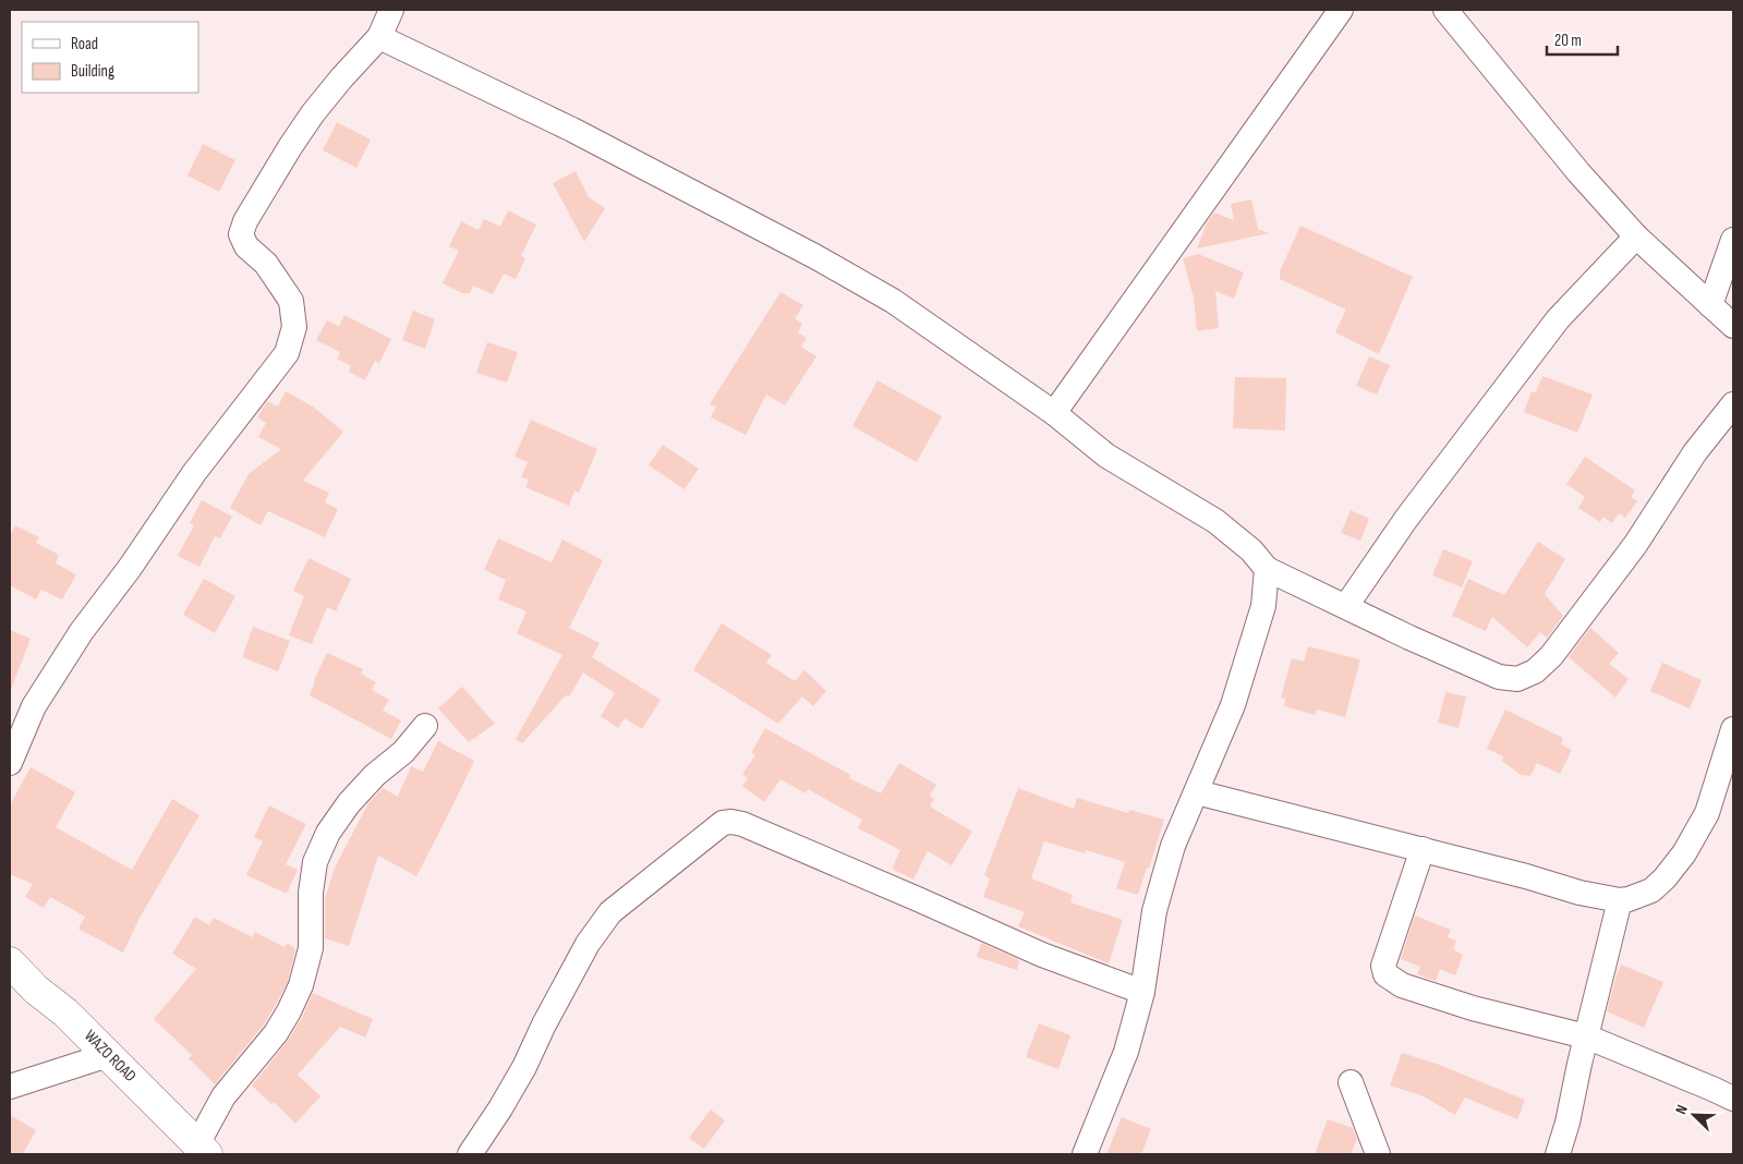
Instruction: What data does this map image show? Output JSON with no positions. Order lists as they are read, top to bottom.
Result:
{
  "streets": {
    "main road": ["WAZO ROAD"]
  },
  "legend": ["Road", "Building"],
  "scale_bar": "20 m",
  "north": "top left"
}
